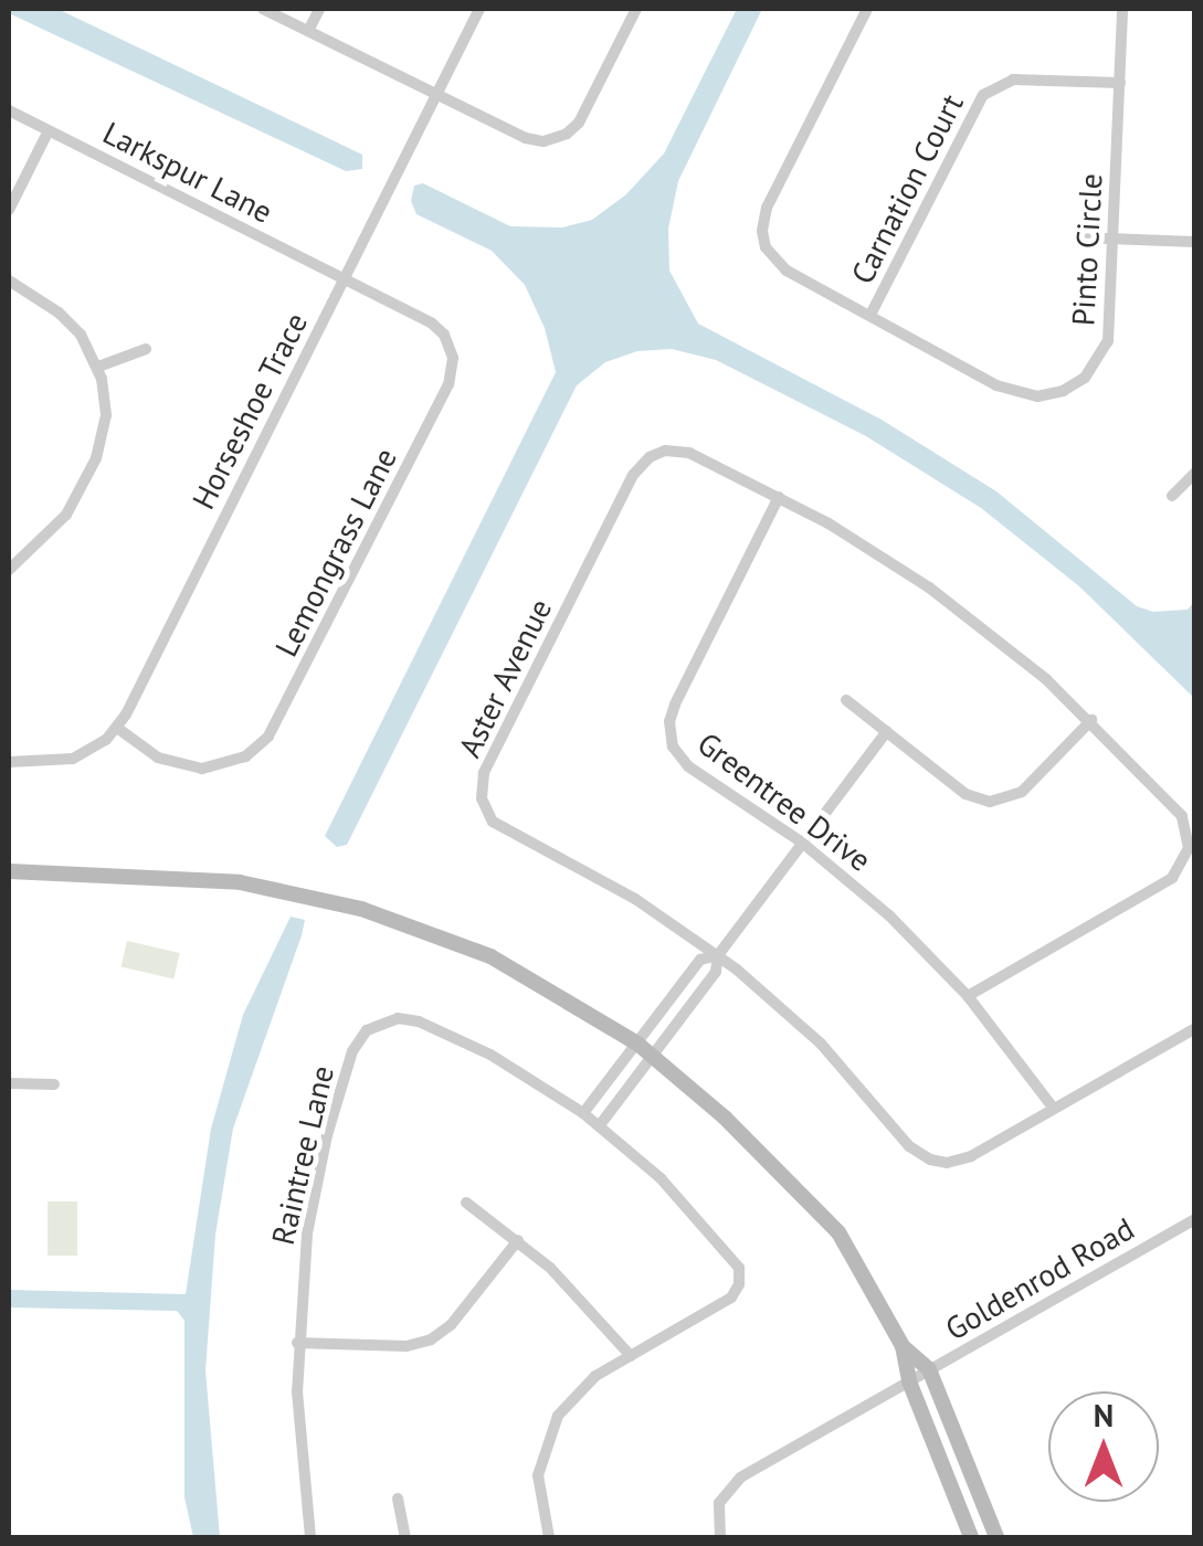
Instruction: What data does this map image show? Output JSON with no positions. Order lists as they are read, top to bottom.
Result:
{
  "streets": {
    "street": [
      "Larkspur Lane",
      "Carnation Court",
      "Pinto Circle",
      "Horseshoe Trace",
      "Lemongrass Lane",
      "Aster Avenue",
      "Greentree Drive",
      "Raintree Lane",
      "Goldenrod Road"
    ]
  },
  "crossings": [
    ["Larkspur Lane", "Horseshoe Trace"],
    ["Larkspur Lane", "Lemongrass Lane"],
    ["Carnation Court", "Pinto Circle"],
    ["Horseshoe Trace", "Lemongrass Lane"],
    ["Aster Avenue", "Greentree Drive"]
  ],
  "north": "top"
}
